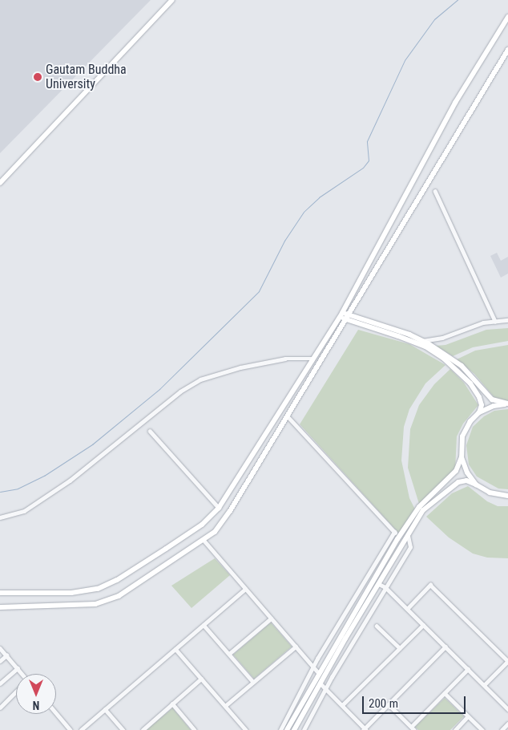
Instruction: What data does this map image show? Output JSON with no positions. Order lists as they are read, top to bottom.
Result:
{
  "places": ["Gautam Buddha University"],
  "scale_bar": "200 m",
  "north": "bottom"
}
